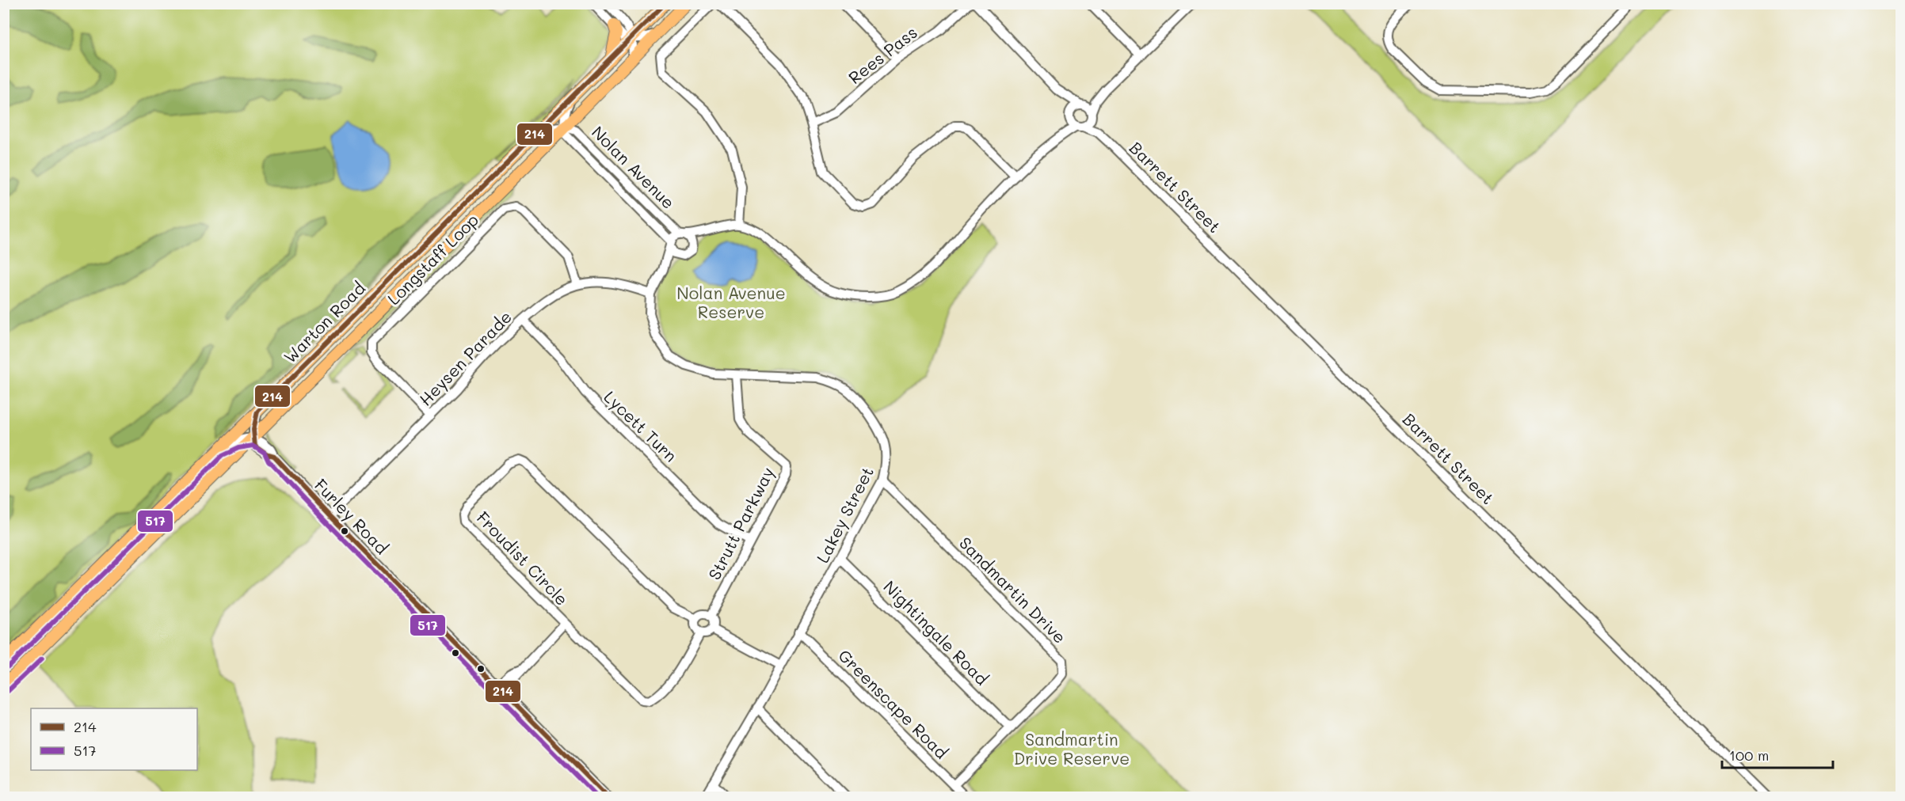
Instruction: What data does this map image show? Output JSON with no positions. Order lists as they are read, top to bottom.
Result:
{
  "streets": {
    "main road": ["Warton Road"],
    "street": [
      "Rees Pass",
      "Nolan Avenue",
      "Barrett Street",
      "Longstaff Loop",
      "Heysen Parade",
      "Lycett Turn",
      "Lakey Street",
      "Furley Road",
      "Strutt Parkway",
      "Froudist Circle",
      "Sandmartin Drive",
      "Nightingale Road",
      "Greenscape Road"
    ]
  },
  "crossings": [
    ["Nolan Avenue", "Warton Road"],
    ["Nolan Avenue", "Lakey Street"],
    ["Longstaff Loop", "Heysen Parade"],
    ["Warton Road", "Furley Road"],
    ["Heysen Parade", "Lycett Turn"],
    ["Heysen Parade", "Lakey Street"],
    ["Heysen Parade", "Furley Road"],
    ["Lycett Turn", "Strutt Parkway"],
    ["Lakey Street", "Strutt Parkway"],
    ["Lakey Street", "Sandmartin Drive"],
    ["Lakey Street", "Nightingale Road"],
    ["Lakey Street", "Greenscape Road"],
    ["Strutt Parkway", "Froudist Circle"],
    ["Sandmartin Drive", "Nightingale Road"],
    ["Sandmartin Drive", "Greenscape Road"]
  ],
  "parks": ["Nolan Avenue Reserve", "Sandmartin Drive Reserve"],
  "lines": ["transit line 214", "transit line 517"],
  "legend": ["214", "517"],
  "scale_bar": "100 m"
}
